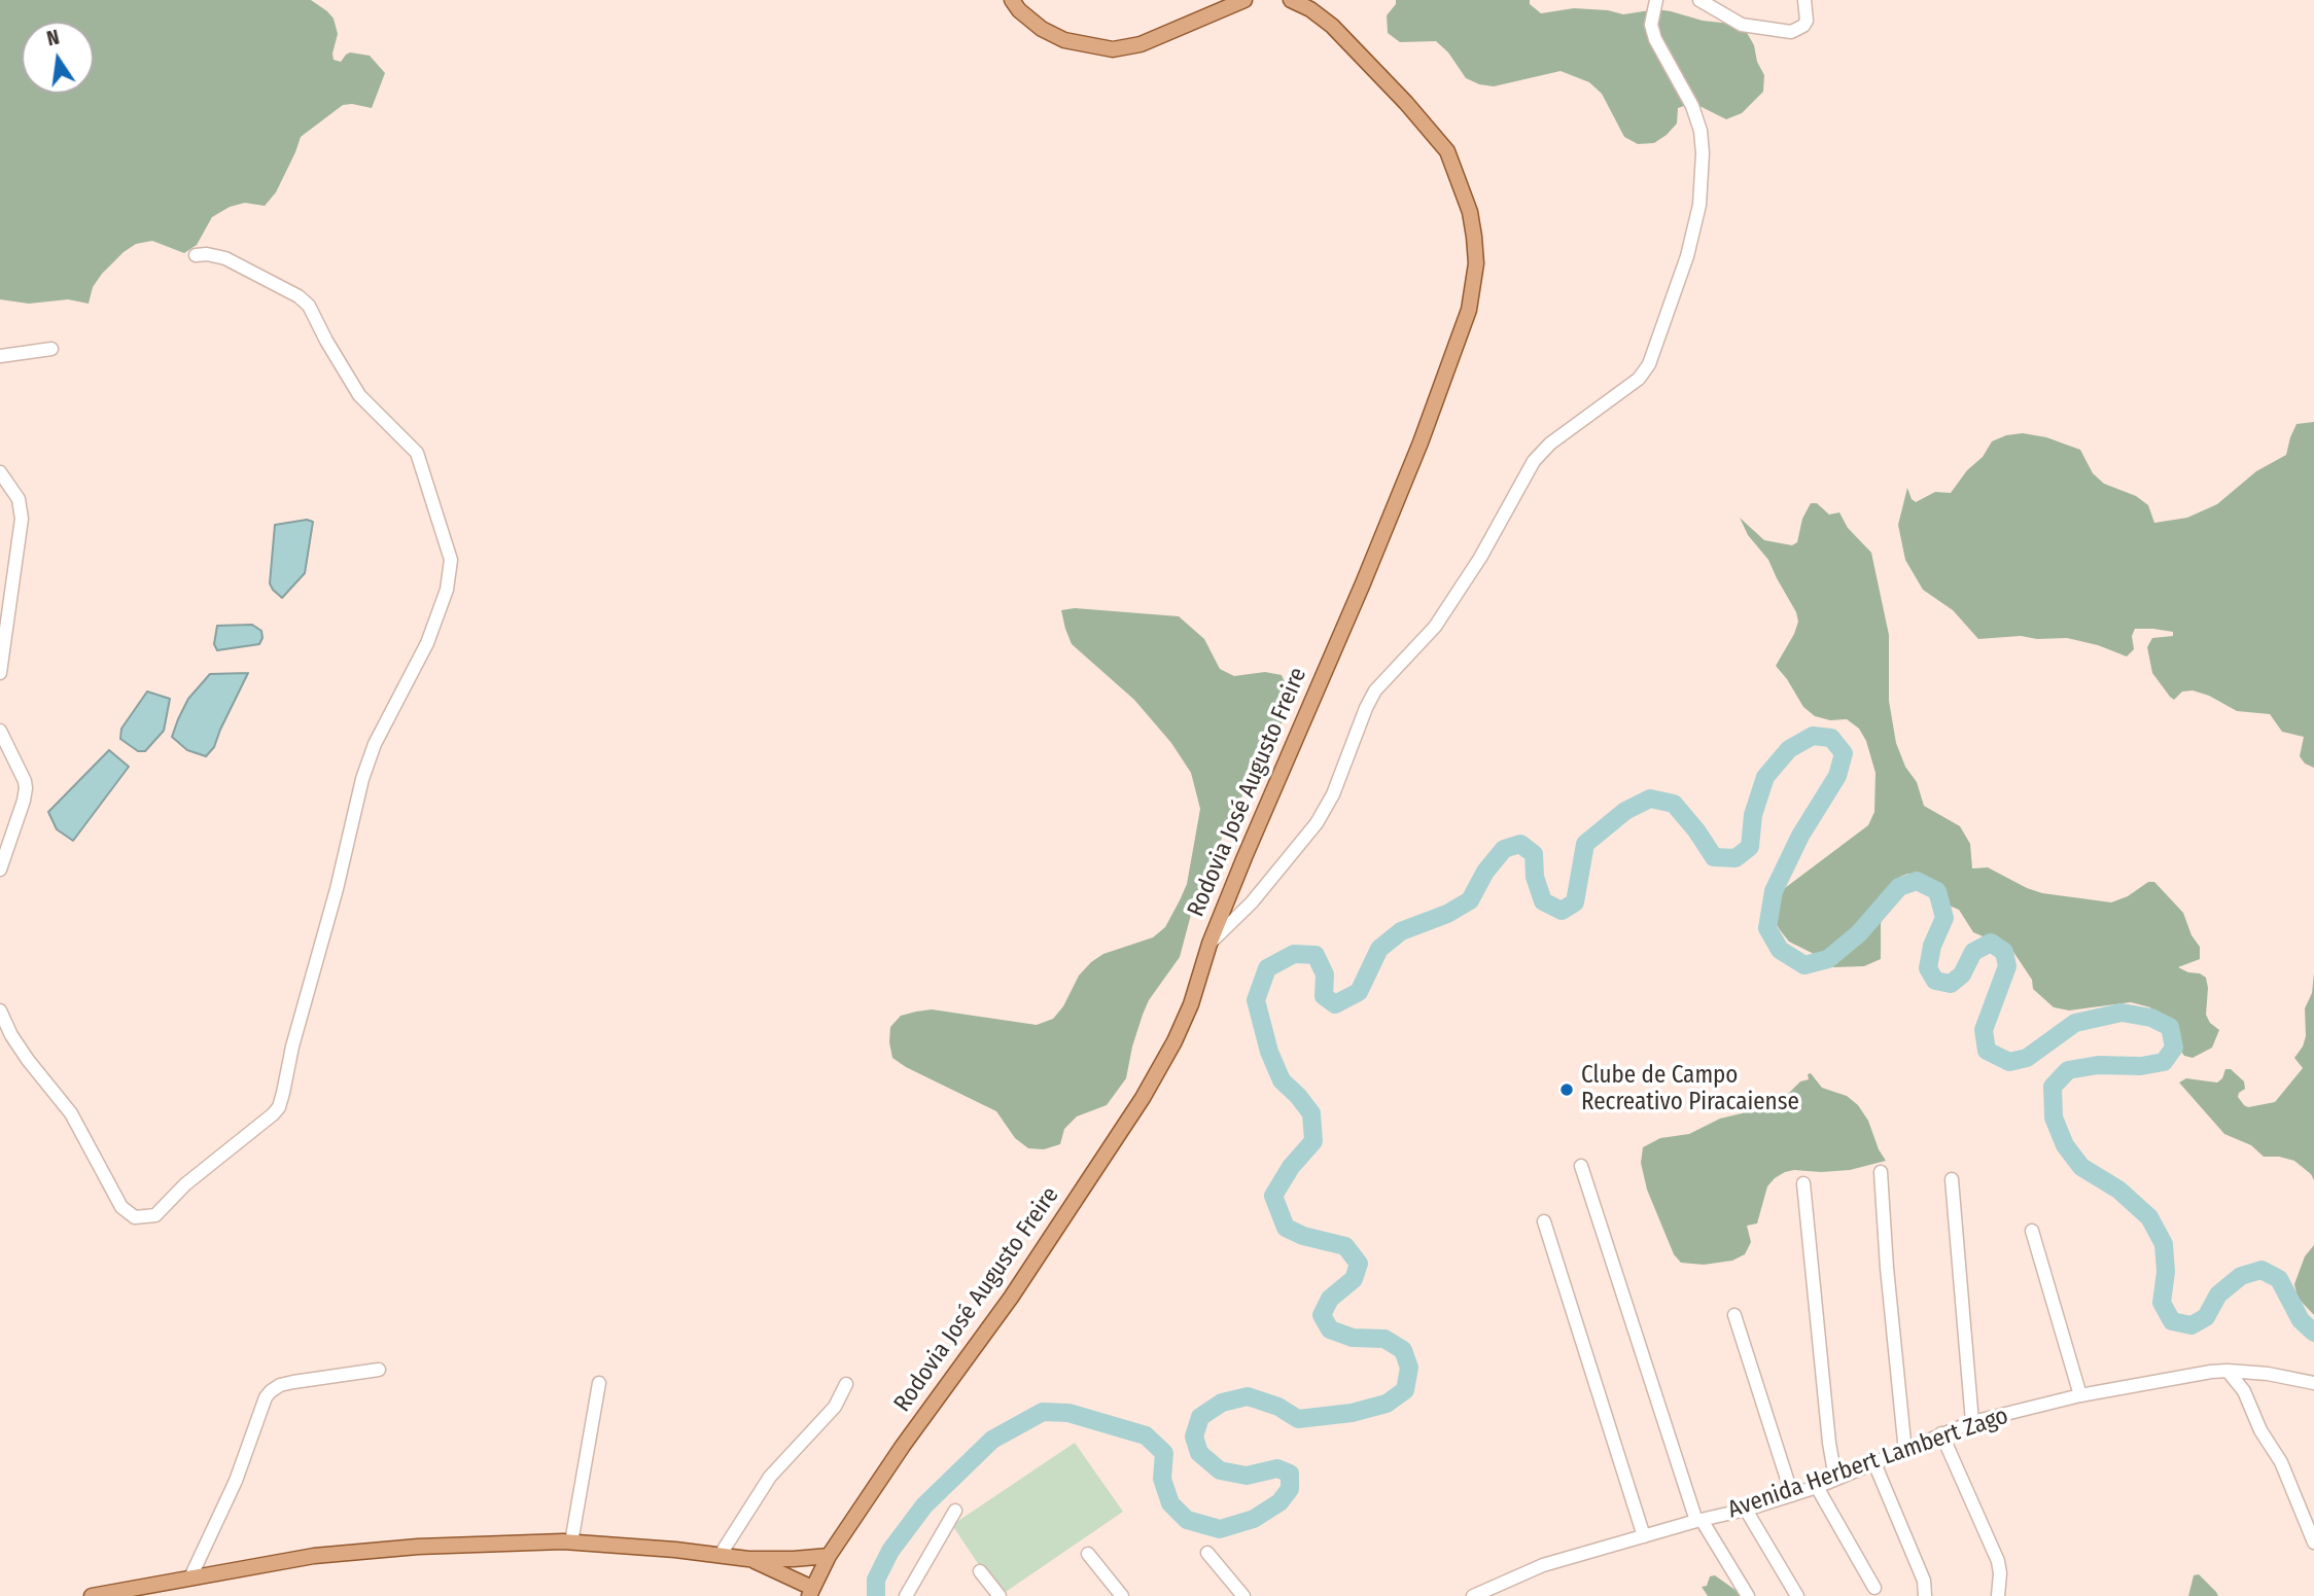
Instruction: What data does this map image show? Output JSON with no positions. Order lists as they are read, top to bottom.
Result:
{
  "streets": {
    "main road": ["Rodovia José Augusto Freire"],
    "street": ["Avenida Herbert Lambert Zago"]
  },
  "places": ["Clube de Campo Recreativo Piracaiense"],
  "north": "top"
}
